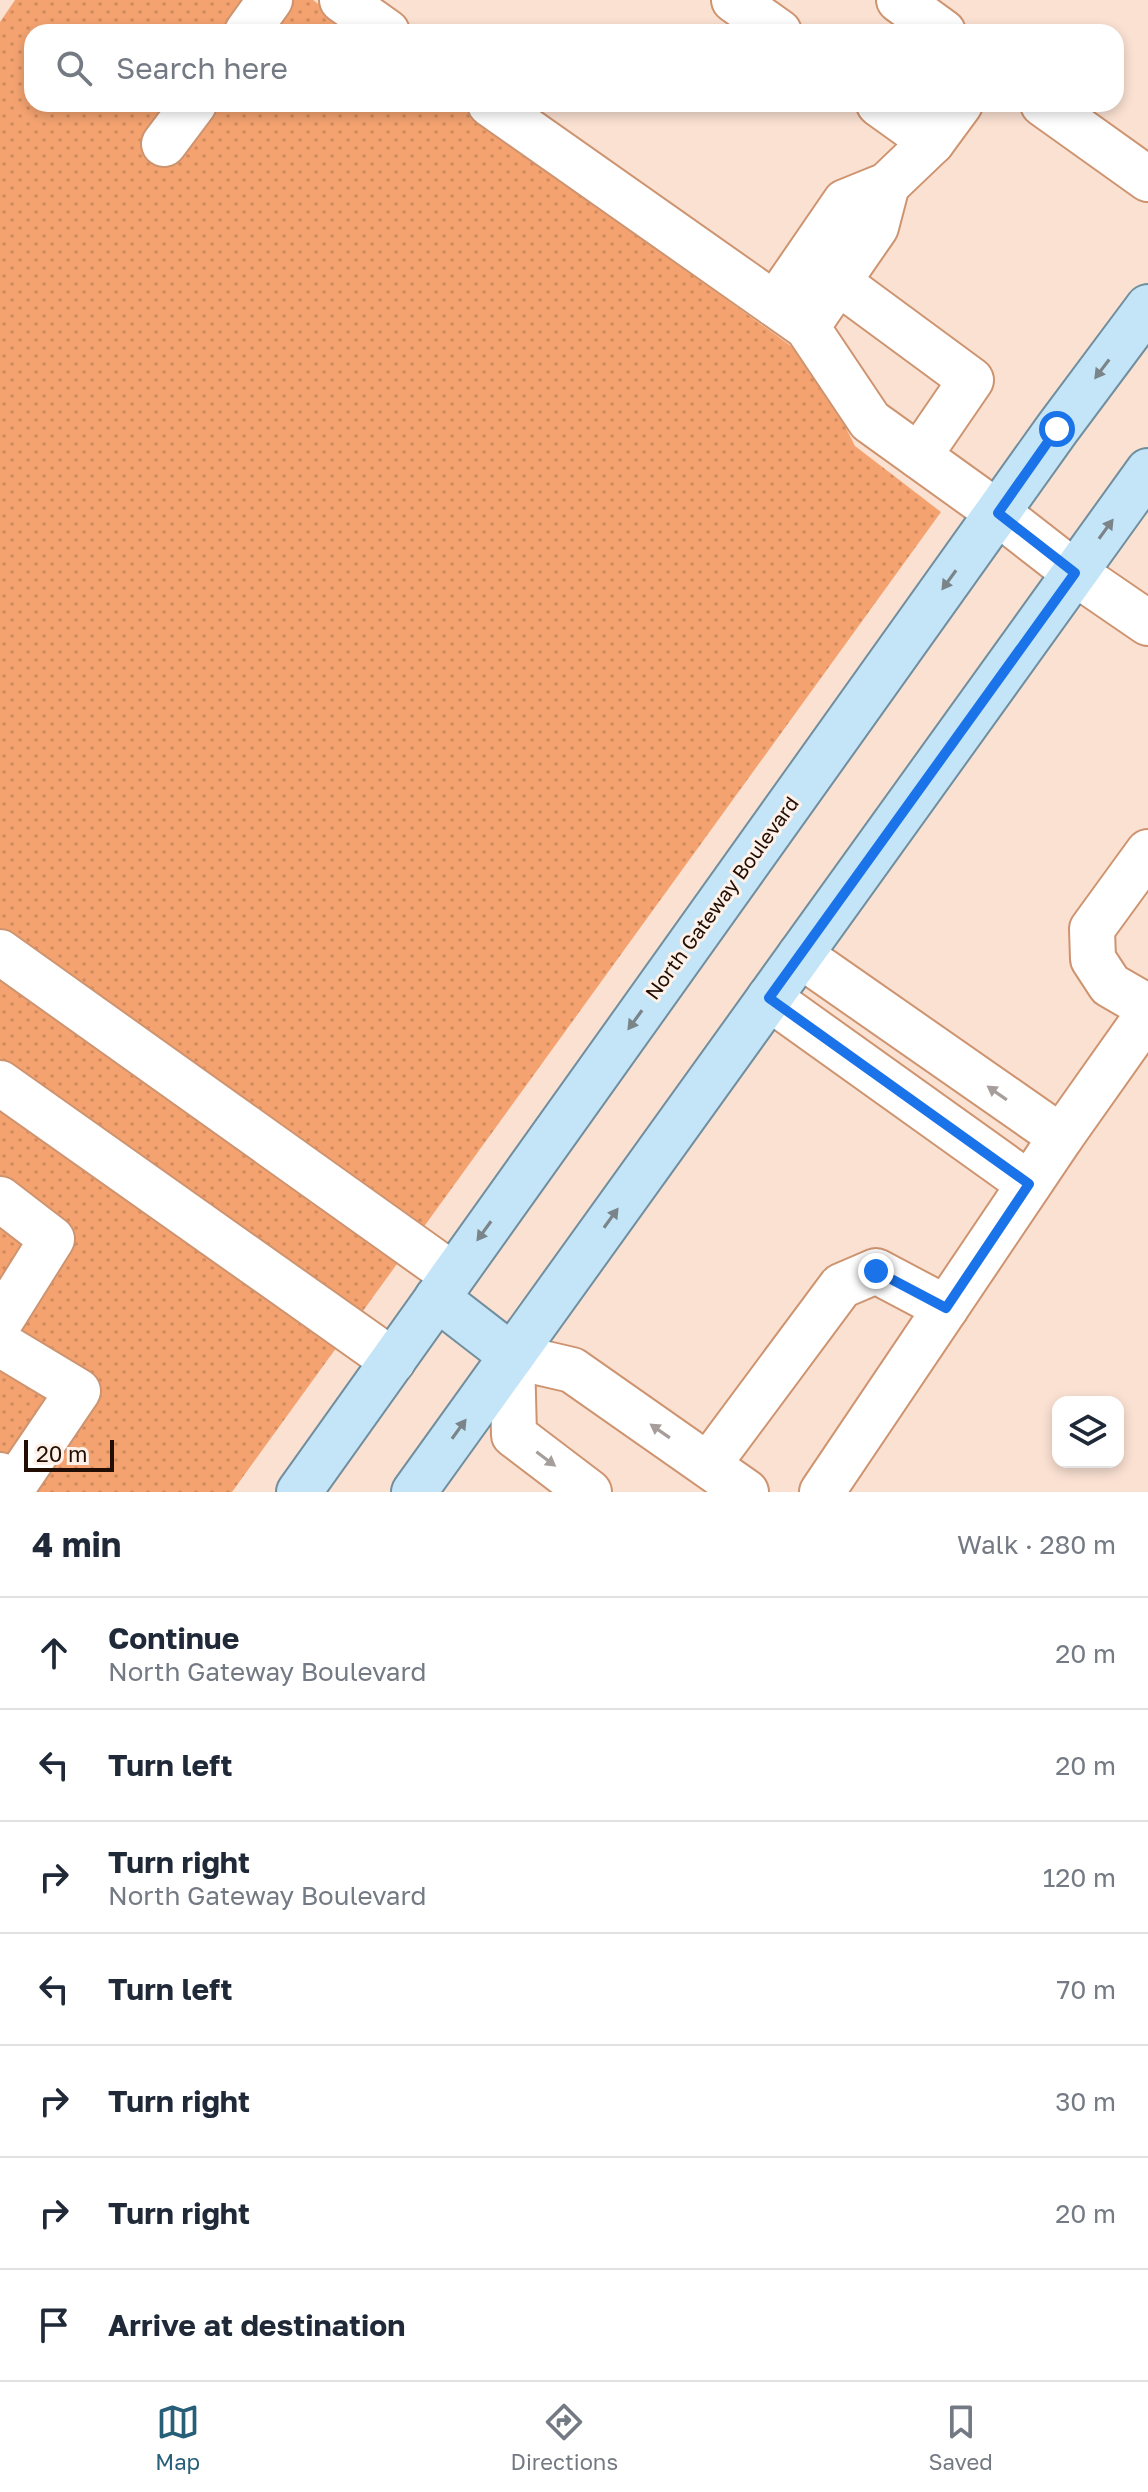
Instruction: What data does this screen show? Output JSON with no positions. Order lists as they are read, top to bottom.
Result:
{
  "streets": {
    "main road": ["North Gateway Boulevard"]
  },
  "scale_bar": "20 m",
  "page": {
    "search": "Search here",
    "scale": "20 m",
    "heading": ["4 min", "Walk · 280 m"],
    "list": [
      ["Continue", "North Gateway Boulevard", "20 m"],
      ["Turn left", "20 m"],
      ["Turn right", "North Gateway Boulevard", "120 m"],
      ["Turn left", "70 m"],
      ["Turn right", "30 m"],
      ["Turn right", "20 m"],
      "Arrive at destination"
    ],
    "nav": ["Map", "Directions", "Saved"]
  }
}
